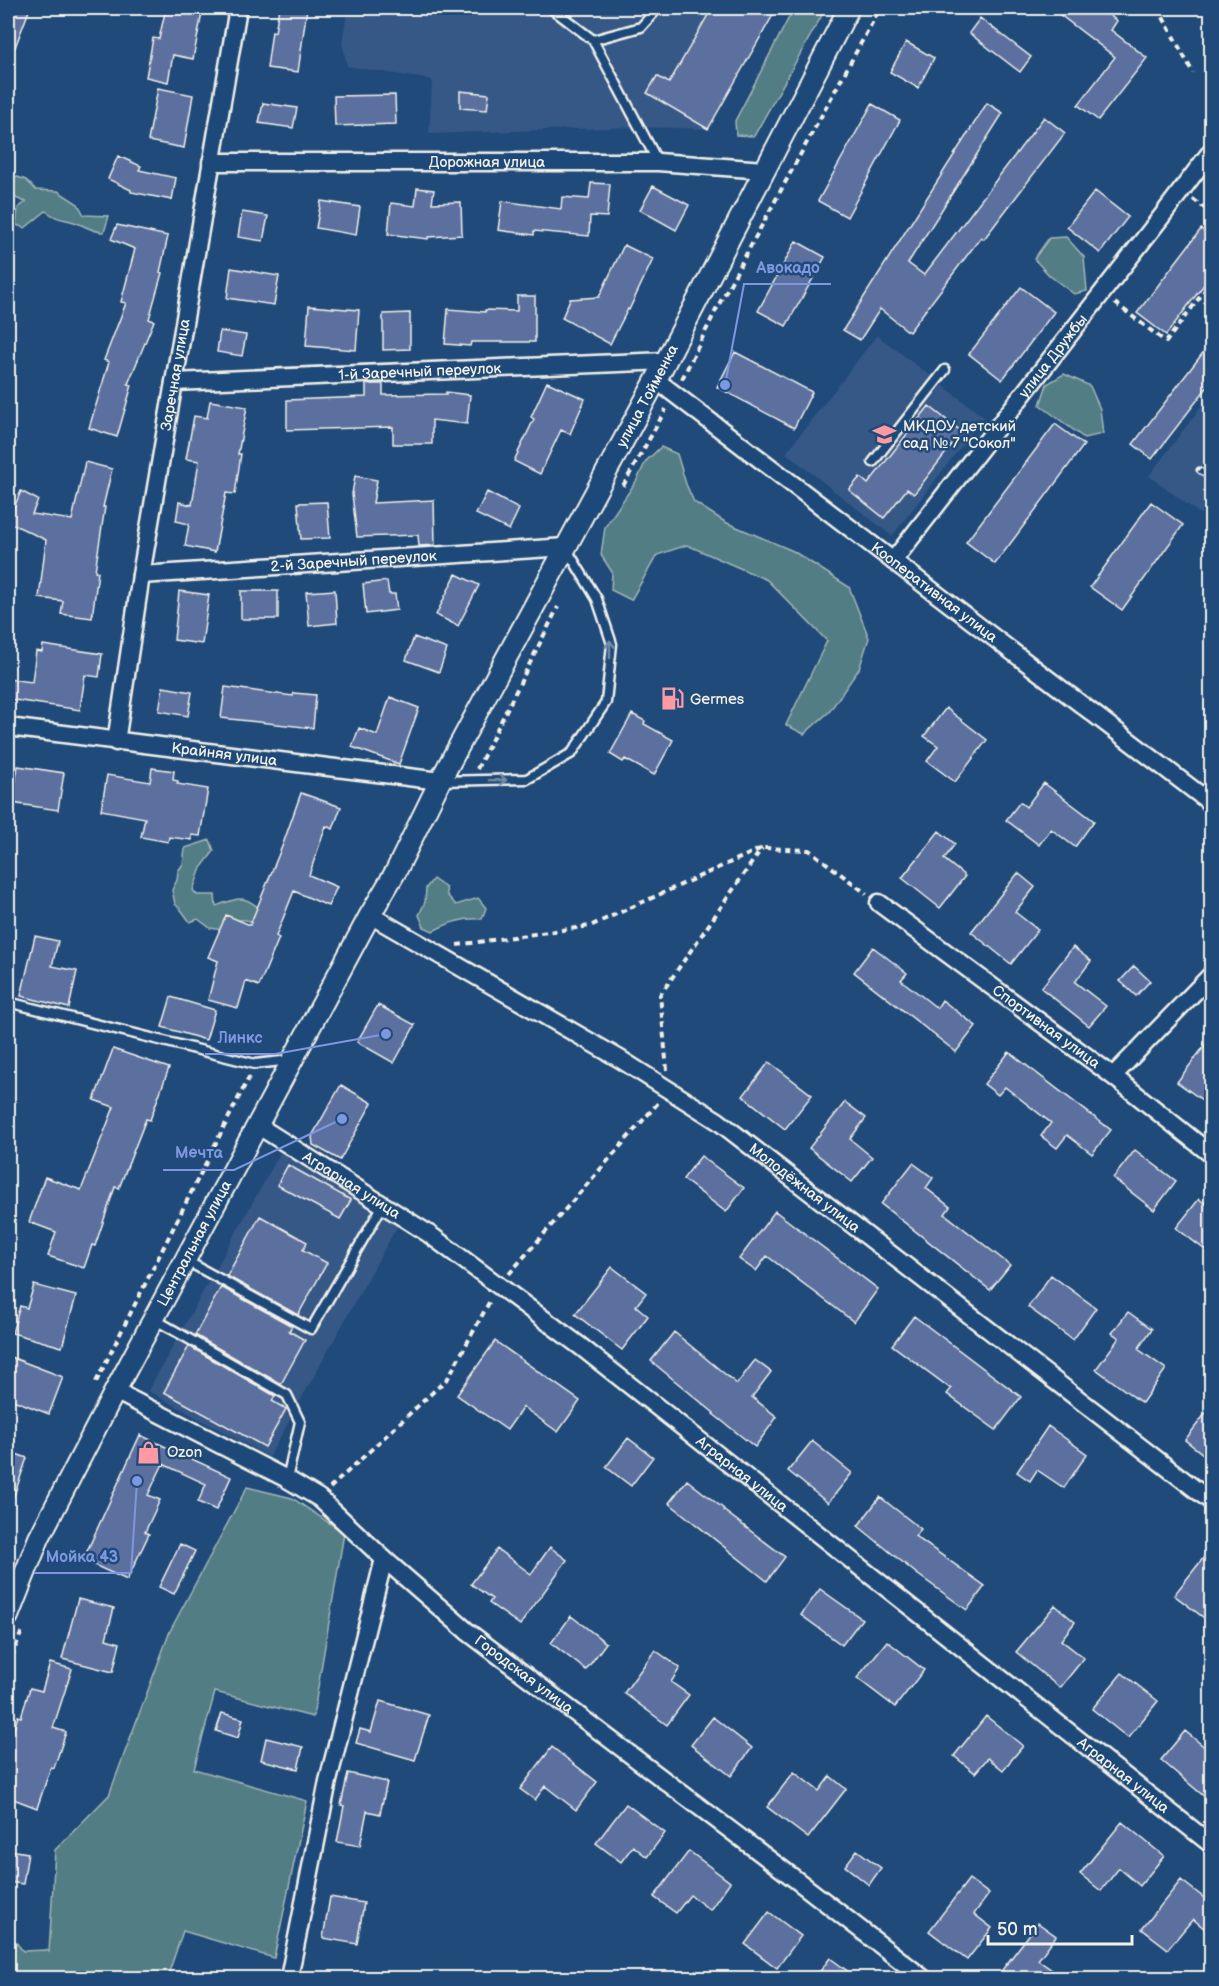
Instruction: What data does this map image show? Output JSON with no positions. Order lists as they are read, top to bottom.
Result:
{
  "streets": {
    "street": [
      "Дорожная улица",
      "улица Дружбы",
      "1-й Заречный переулок",
      "Заречная улица",
      "улица Тойменка",
      "2-й Заречный переулок",
      "Кооперативная улица",
      "Крайняя улица",
      "Спортивная улица",
      "Аграрная улица",
      "Молодёжная улица",
      "Центральная улица",
      "Городская улица"
    ]
  },
  "crossings": [
    ["Дорожная улица", "Заречная улица"],
    ["Дорожная улица", "улица Тойменка"],
    ["улица Дружбы", "Кооперативная улица"],
    ["1-й Заречный переулок", "Заречная улица"],
    ["1-й Заречный переулок", "улица Тойменка"],
    ["Заречная улица", "2-й Заречный переулок"],
    ["Заречная улица", "Крайняя улица"],
    ["улица Тойменка", "2-й Заречный переулок"],
    ["улица Тойменка", "Кооперативная улица"],
    ["улица Тойменка", "Крайняя улица"],
    ["улица Тойменка", "Центральная улица"],
    ["Крайняя улица", "Центральная улица"],
    ["Аграрная улица", "Центральная улица"],
    ["Молодёжная улица", "Центральная улица"],
    ["Центральная улица", "Городская улица"]
  ],
  "places": {
    "other": [
      "Авокадо",
      "Линкс",
      "Мечта",
      "Мойка 43"
    ],
    "school or university": ["МКДОУ детский сад № 7 \"Сокол\""],
    "fuel station": ["Germes"],
    "shop": ["Ozon"]
  },
  "scale_bar": "50 m"
}
